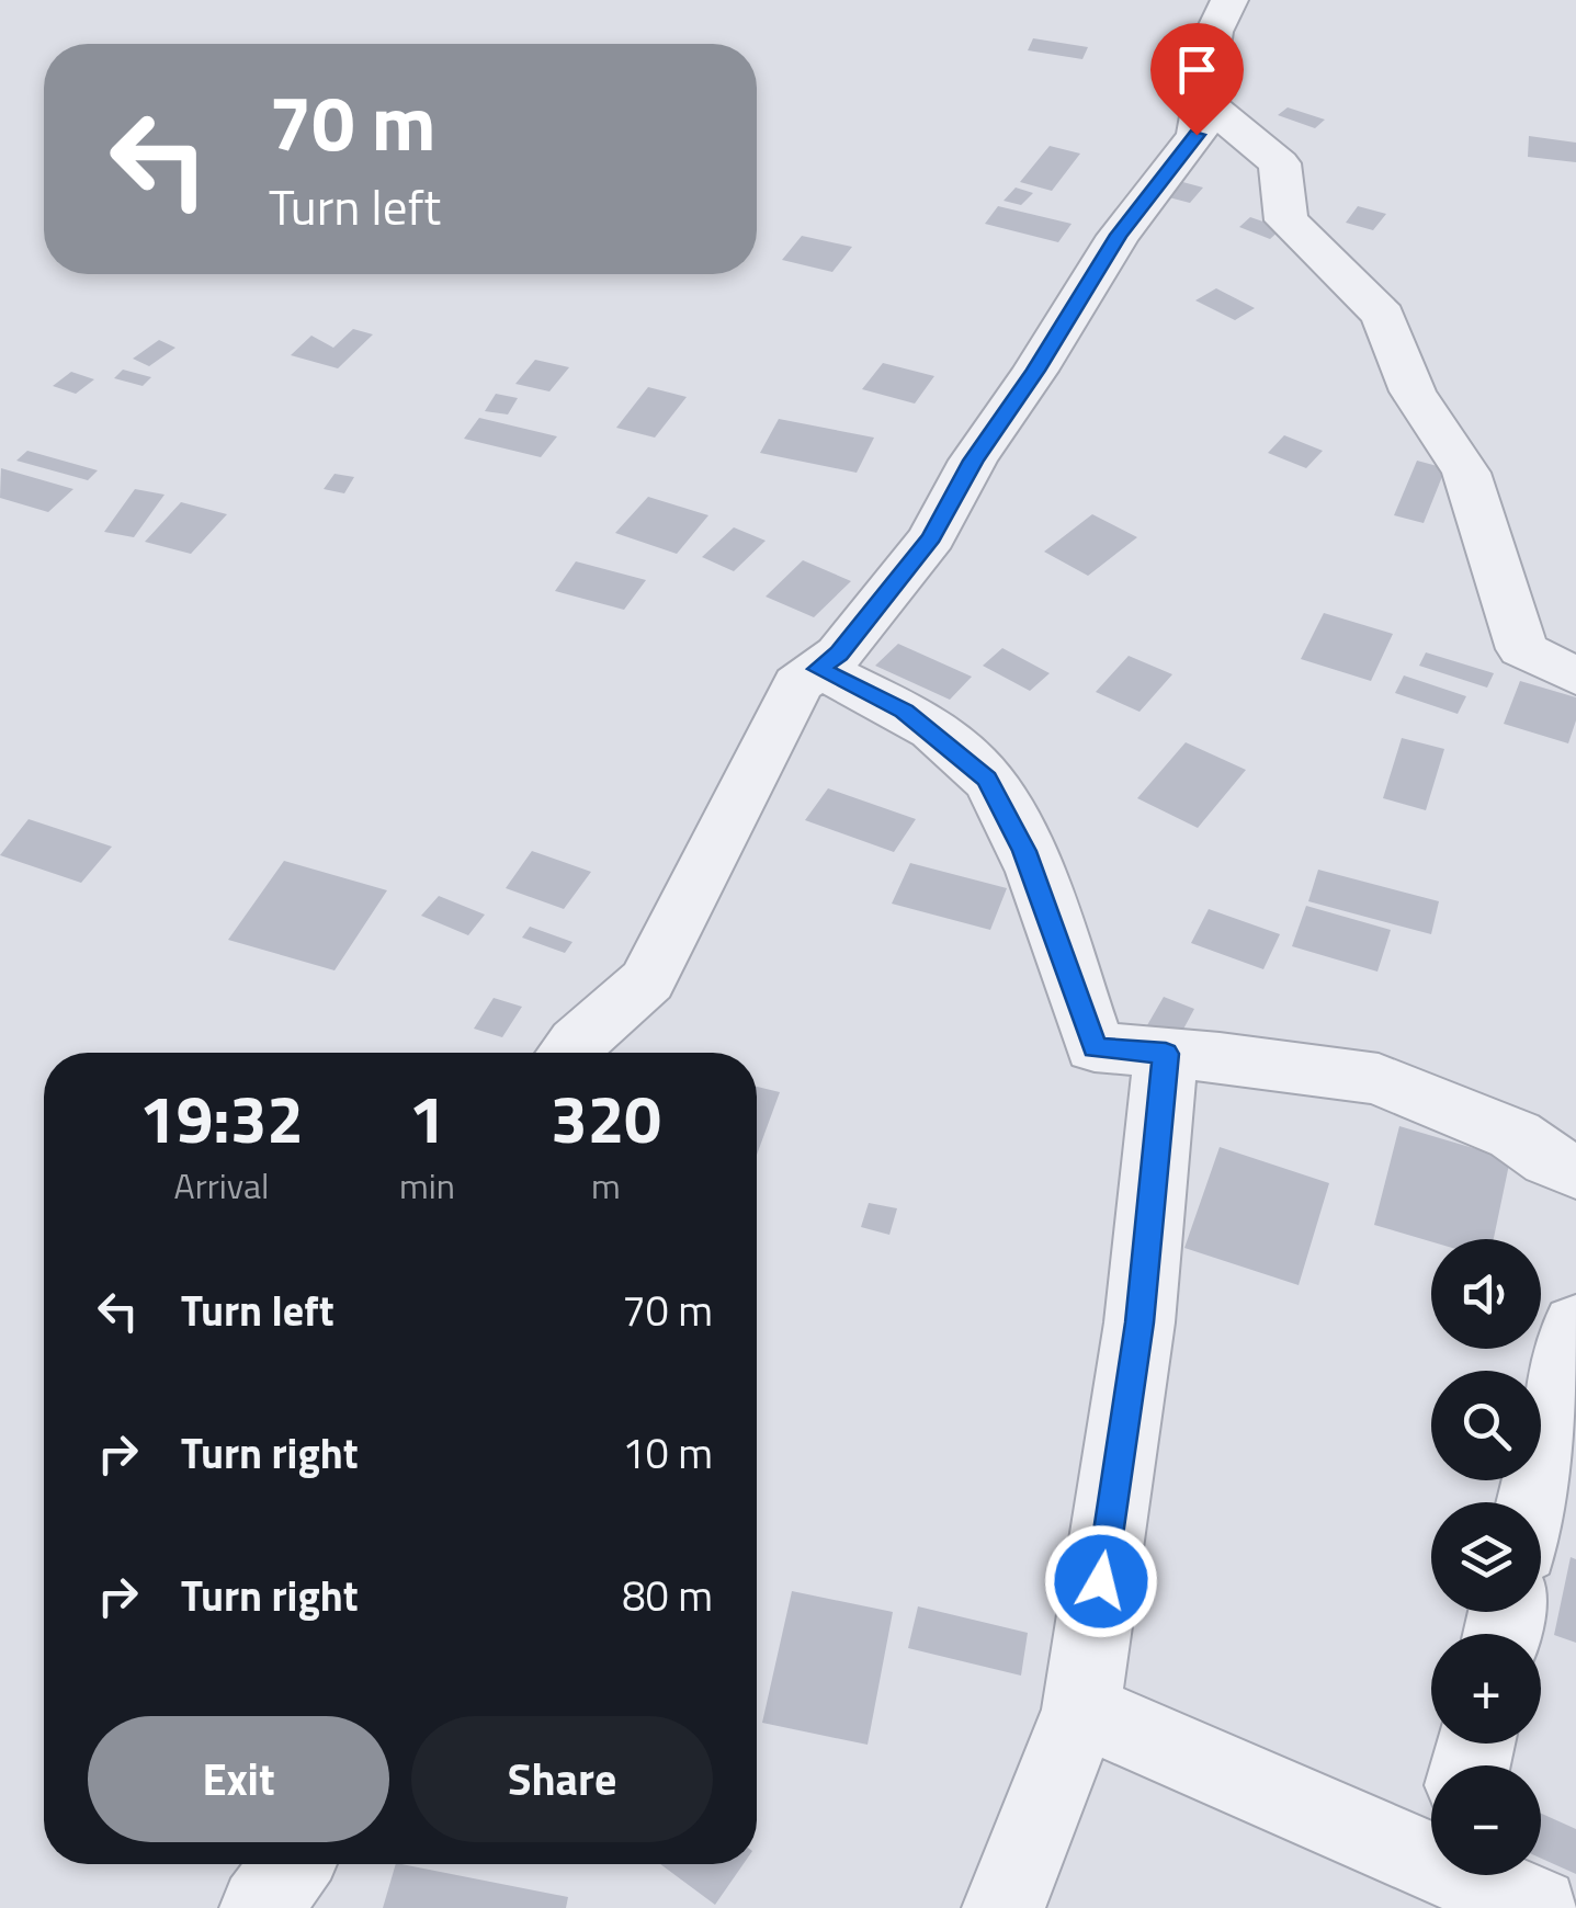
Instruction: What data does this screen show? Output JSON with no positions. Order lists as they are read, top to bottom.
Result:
{
  "page": {
    "turn": ["70 m", "Turn left"],
    "eta": [
      "19:32",
      "Arrival",
      "1",
      "min",
      "320",
      "m"
    ],
    "map_buttons": ["+", "−"],
    "list": [
      {
        "name": "Turn left",
        "value": "70 m"
      },
      {
        "name": "Turn right",
        "value": "10 m"
      },
      {
        "name": "Turn right",
        "value": "80 m"
      }
    ],
    "buttons": ["Exit", "Share"]
  }
}
